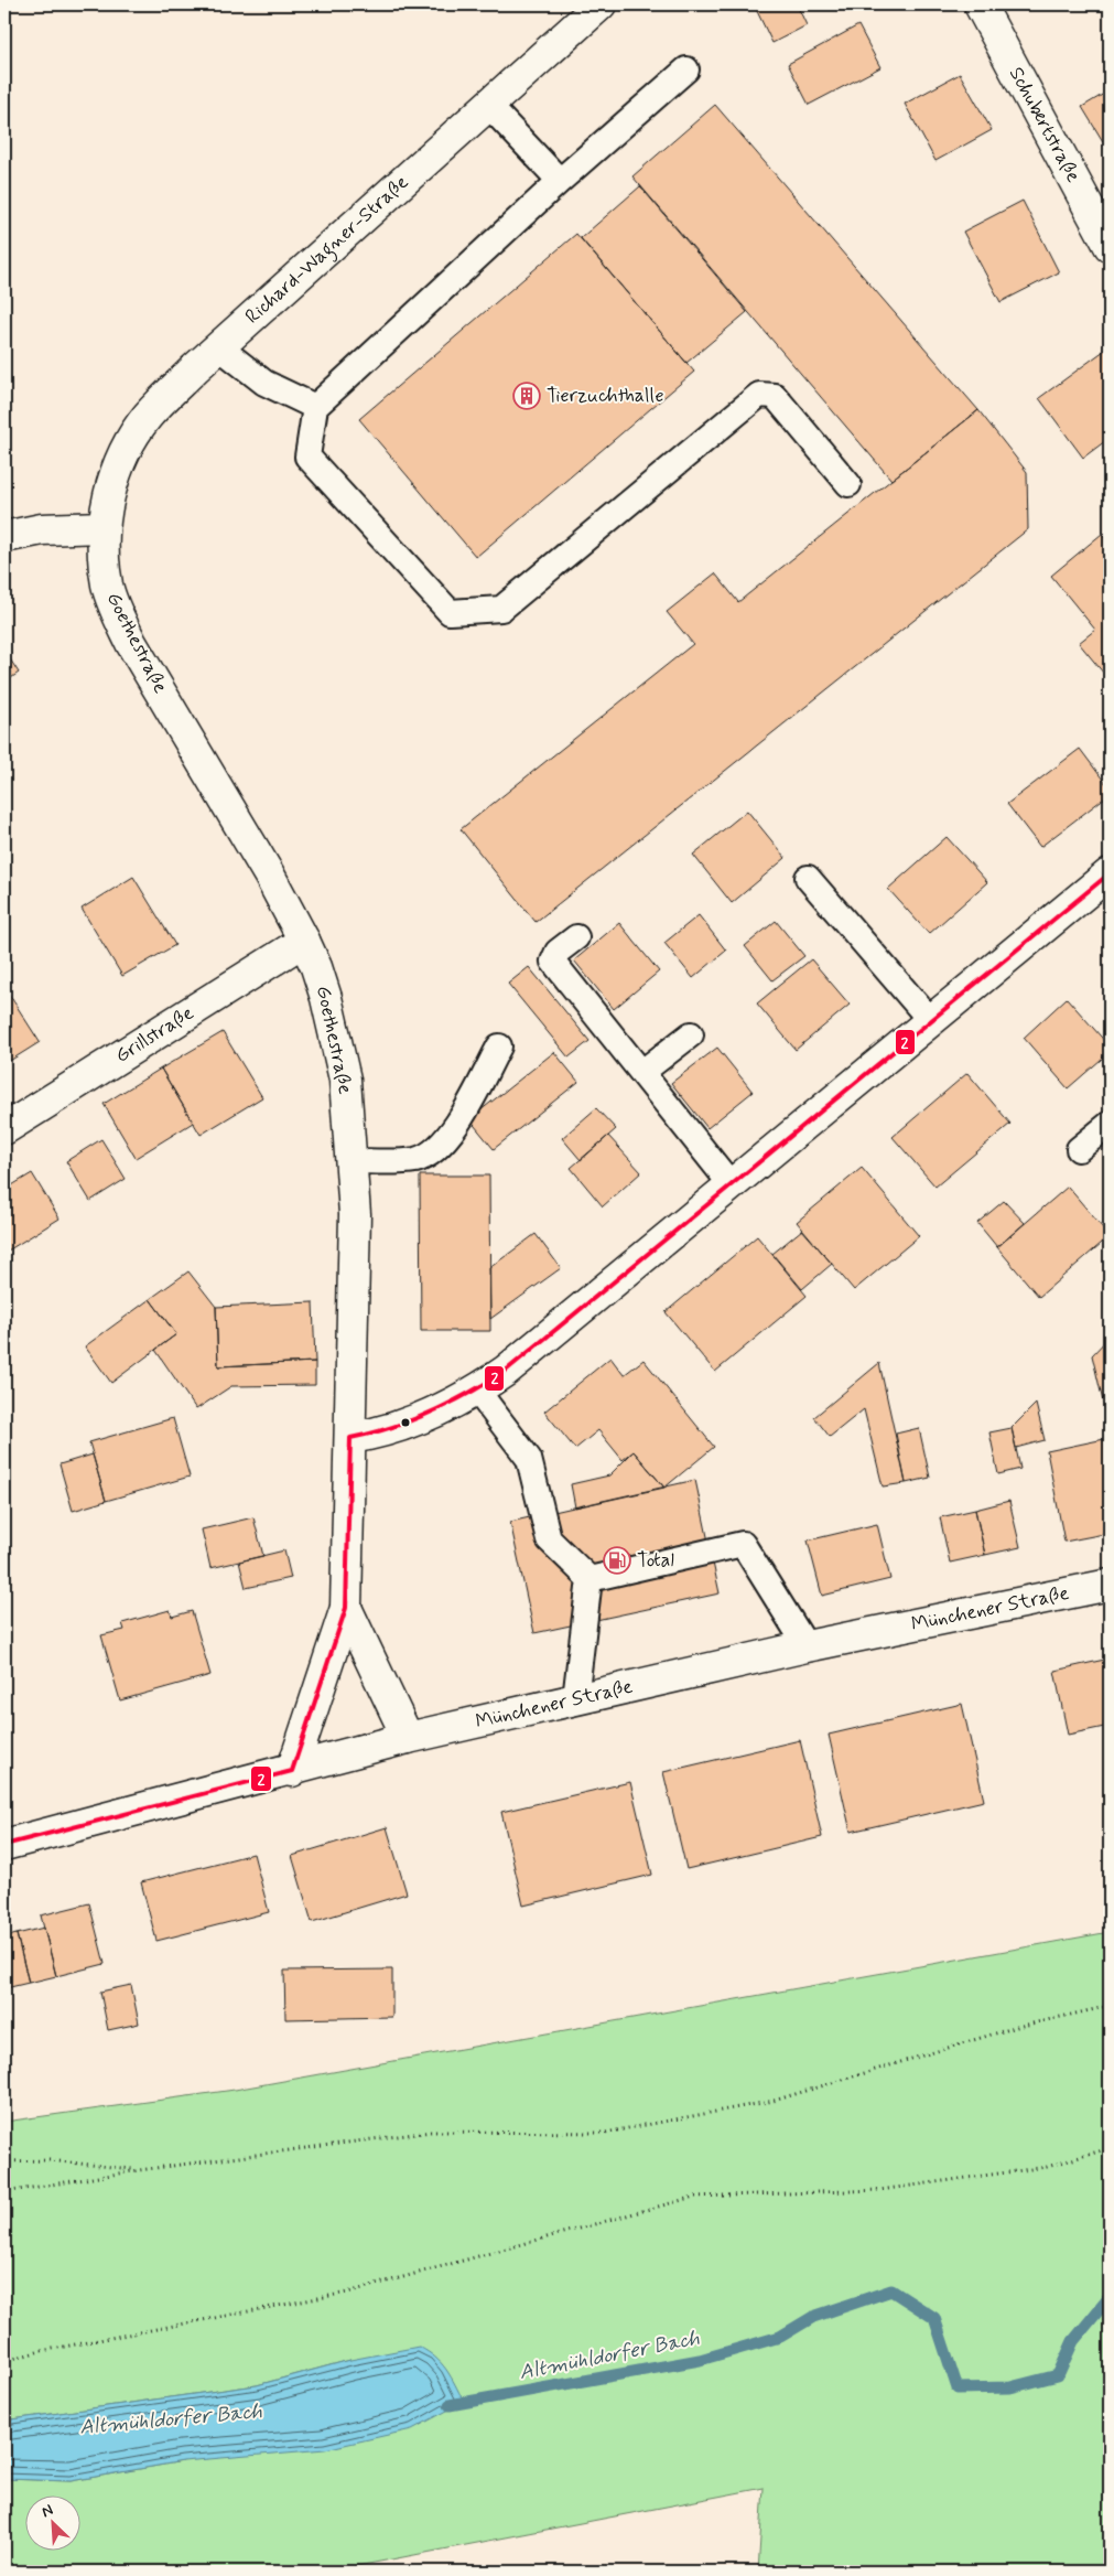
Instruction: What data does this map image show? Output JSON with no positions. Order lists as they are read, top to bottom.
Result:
{
  "streets": {
    "street": [
      "Schubertstraße",
      "Richard-Wagner-Straße",
      "Goethestraße",
      "Grillstraße",
      "Münchener Straße"
    ]
  },
  "crossings": [
    ["Richard-Wagner-Straße", "Goethestraße"],
    ["Goethestraße", "Grillstraße"],
    ["Goethestraße", "Münchener Straße"]
  ],
  "water": ["Altmühldorfer Bach"],
  "places": {
    "building": ["Tierzuchthalle"],
    "fuel station": ["Total"]
  },
  "lines": ["transit line 2"],
  "north": "top left"
}
